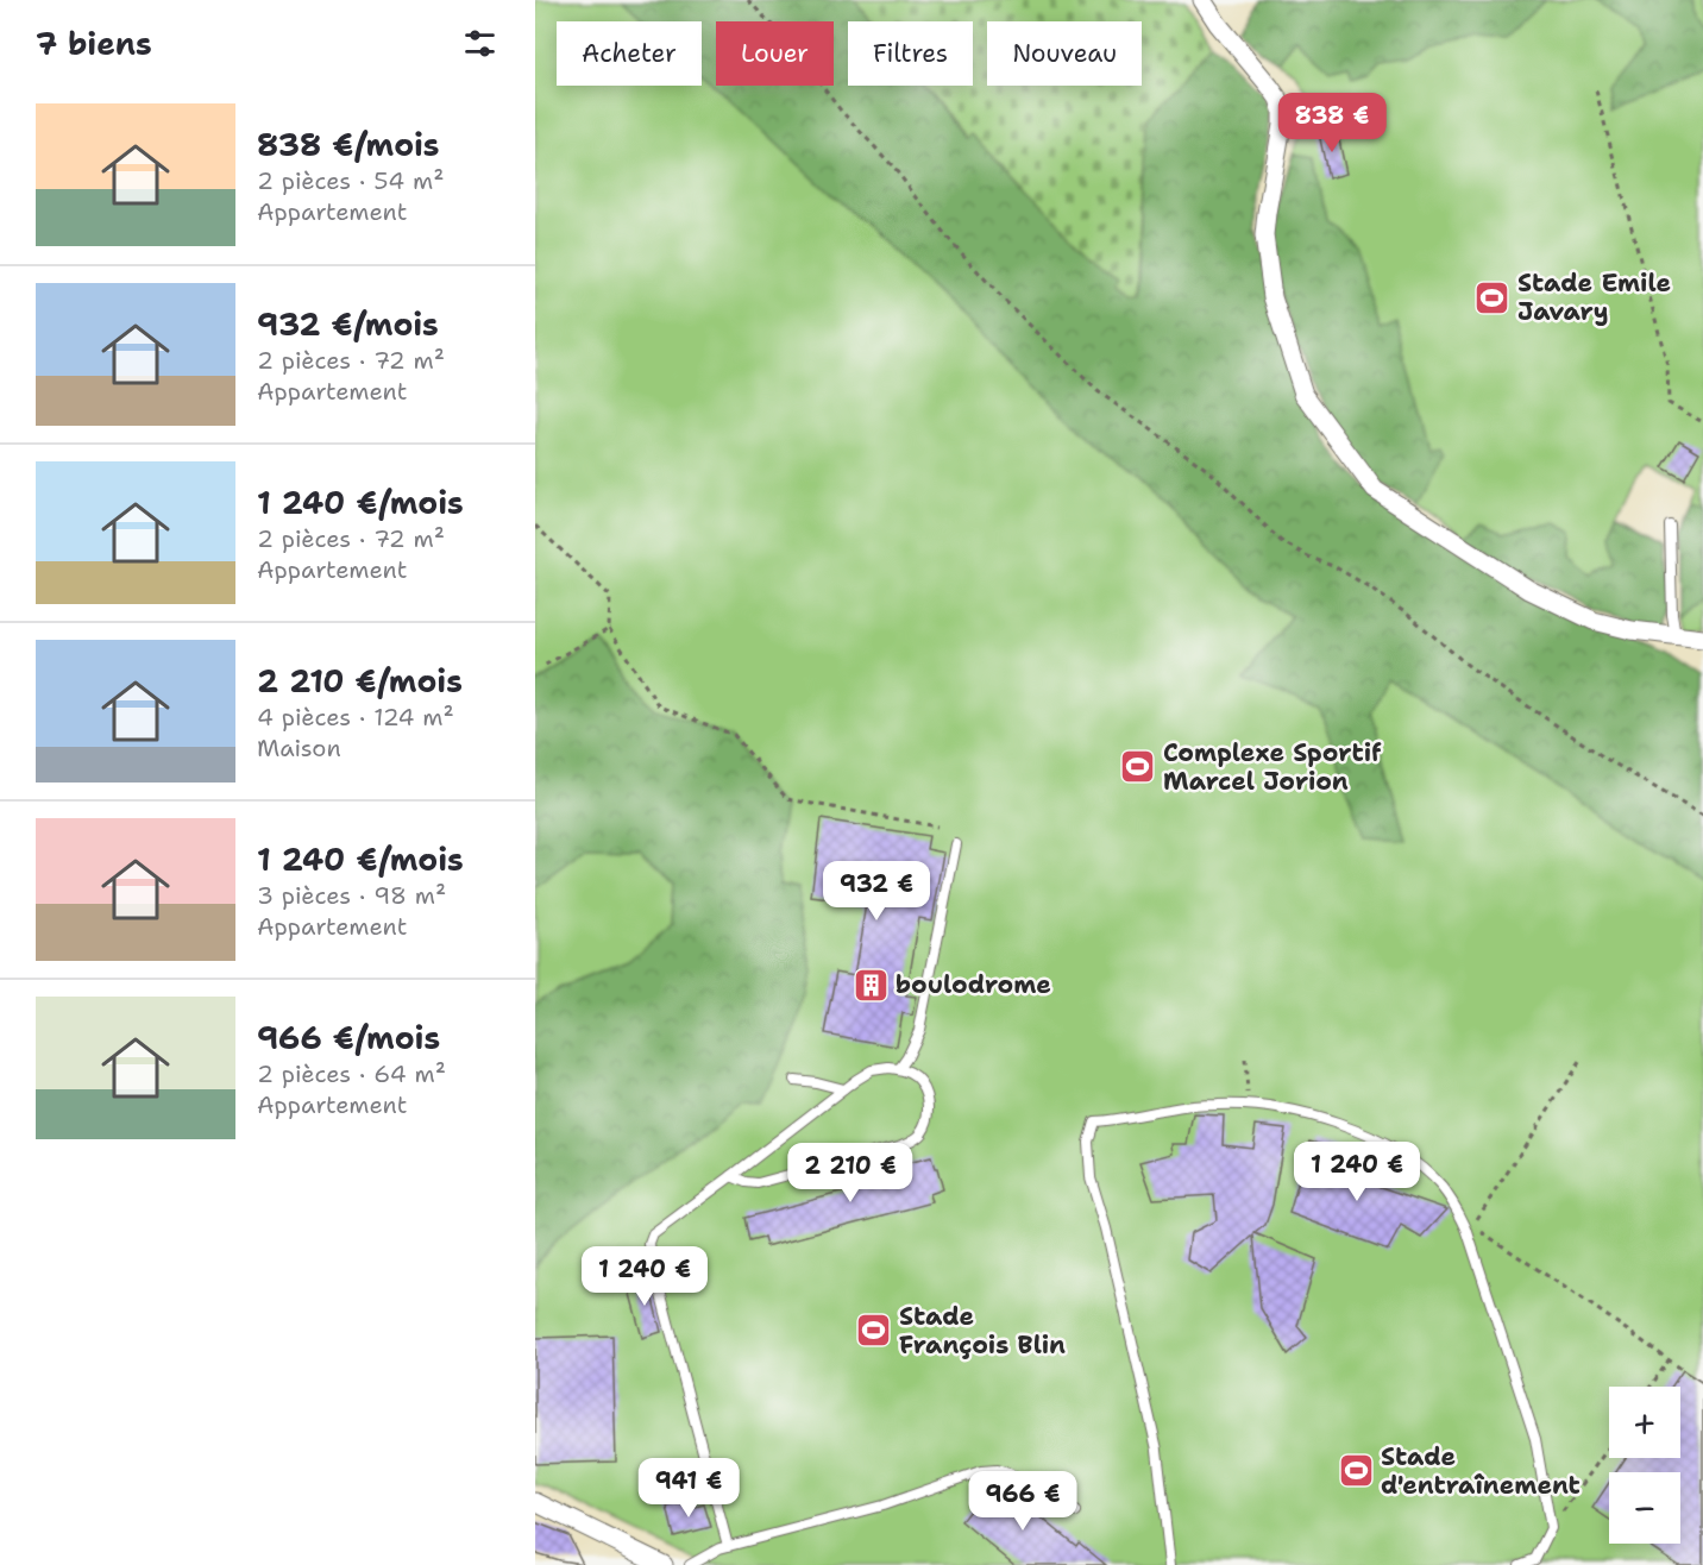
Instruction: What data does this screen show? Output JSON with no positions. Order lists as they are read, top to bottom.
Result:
{
  "places": {
    "sports": [
      "Stade Emile Javary",
      "Complexe Sportif Marcel Jorion",
      "Stade François Blin",
      "Stade d'entraînement"
    ],
    "building": ["boulodrome"]
  },
  "page": {
    "heading": "7 biens",
    "chip": [
      "Acheter",
      "Louer",
      "Filtres",
      "Nouveau"
    ],
    "list": [
      {
        "name": "838 €/mois",
        "note": "2 pièces · 54 m² · Appartement"
      },
      {
        "name": "932 €/mois",
        "note": "2 pièces · 72 m² · Appartement"
      },
      {
        "name": "1 240 €/mois",
        "note": "2 pièces · 72 m² · Appartement"
      },
      {
        "name": "2 210 €/mois",
        "note": "4 pièces · 124 m² · Maison"
      },
      {
        "name": "1 240 €/mois",
        "note": "3 pièces · 98 m² · Appartement"
      },
      {
        "name": "966 €/mois",
        "note": "2 pièces · 64 m² · Appartement"
      }
    ],
    "price": [
      "838 €",
      "932 €",
      "1 240 €",
      "2 210 €",
      "1 240 €",
      "941 €",
      "966 €"
    ],
    "map_buttons": ["+", "−"]
  }
}
